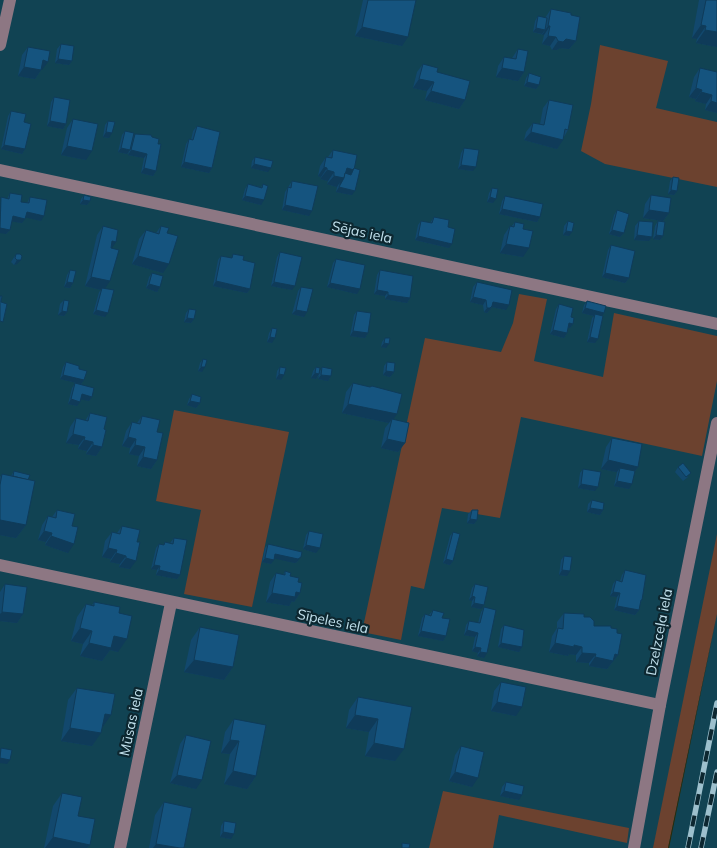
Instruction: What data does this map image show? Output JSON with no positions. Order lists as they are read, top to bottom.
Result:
{
  "streets": {
    "street": [
      "Sējas iela",
      "Sīpeles iela",
      "Dzelzceļa iela",
      "Mūsas iela"
    ]
  },
  "crossings": [
    ["Sīpeles iela", "Dzelzceļa iela"],
    ["Sīpeles iela", "Mūsas iela"]
  ]
}
